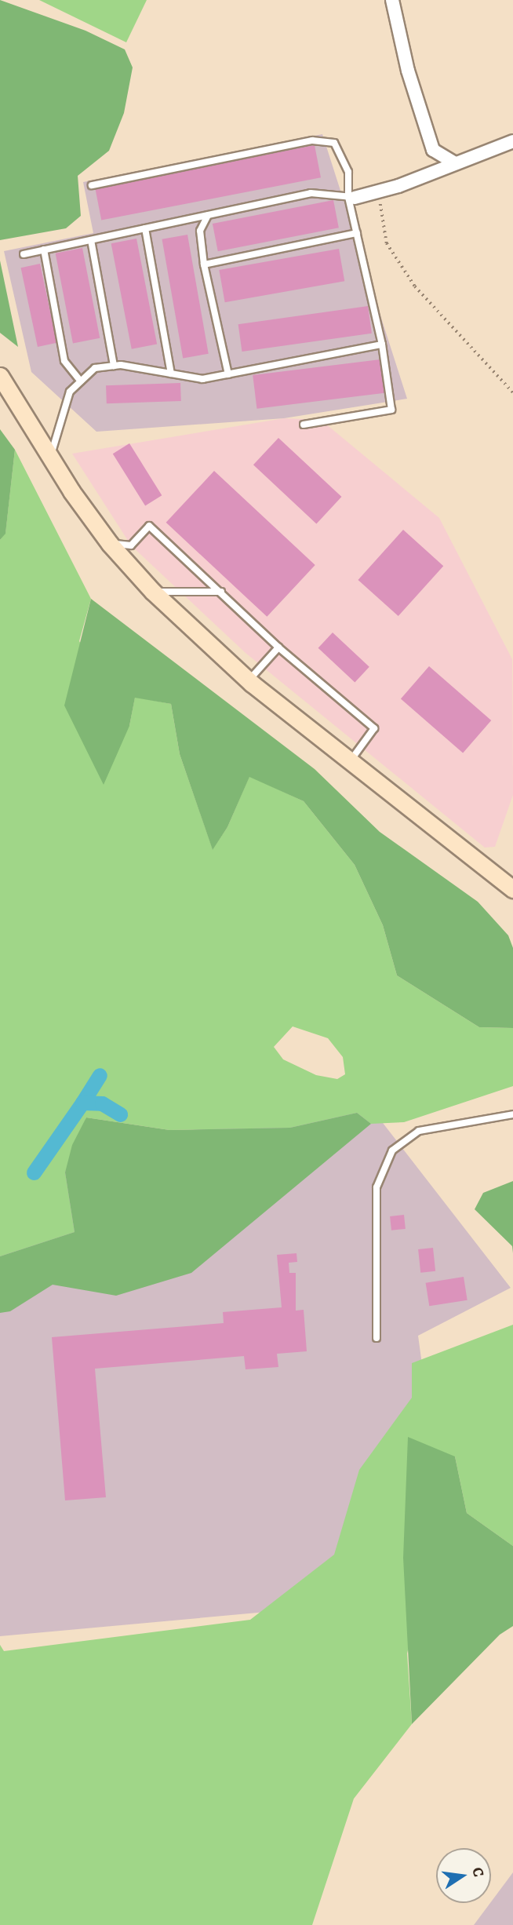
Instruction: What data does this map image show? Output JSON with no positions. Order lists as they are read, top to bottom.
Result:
{
  "north": "right"
}
